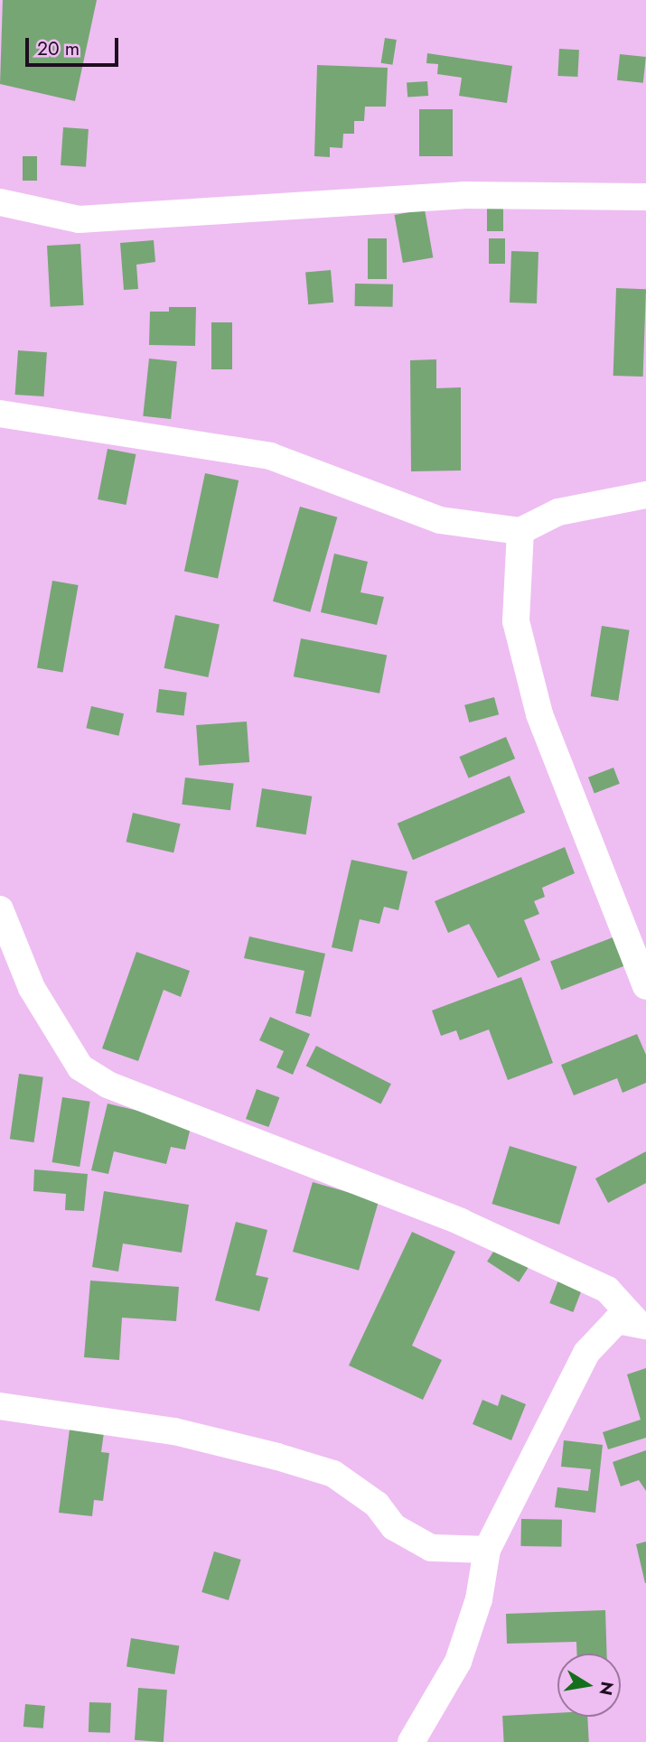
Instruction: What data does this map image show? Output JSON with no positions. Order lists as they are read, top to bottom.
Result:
{
  "scale_bar": "20 m",
  "north": "right"
}
